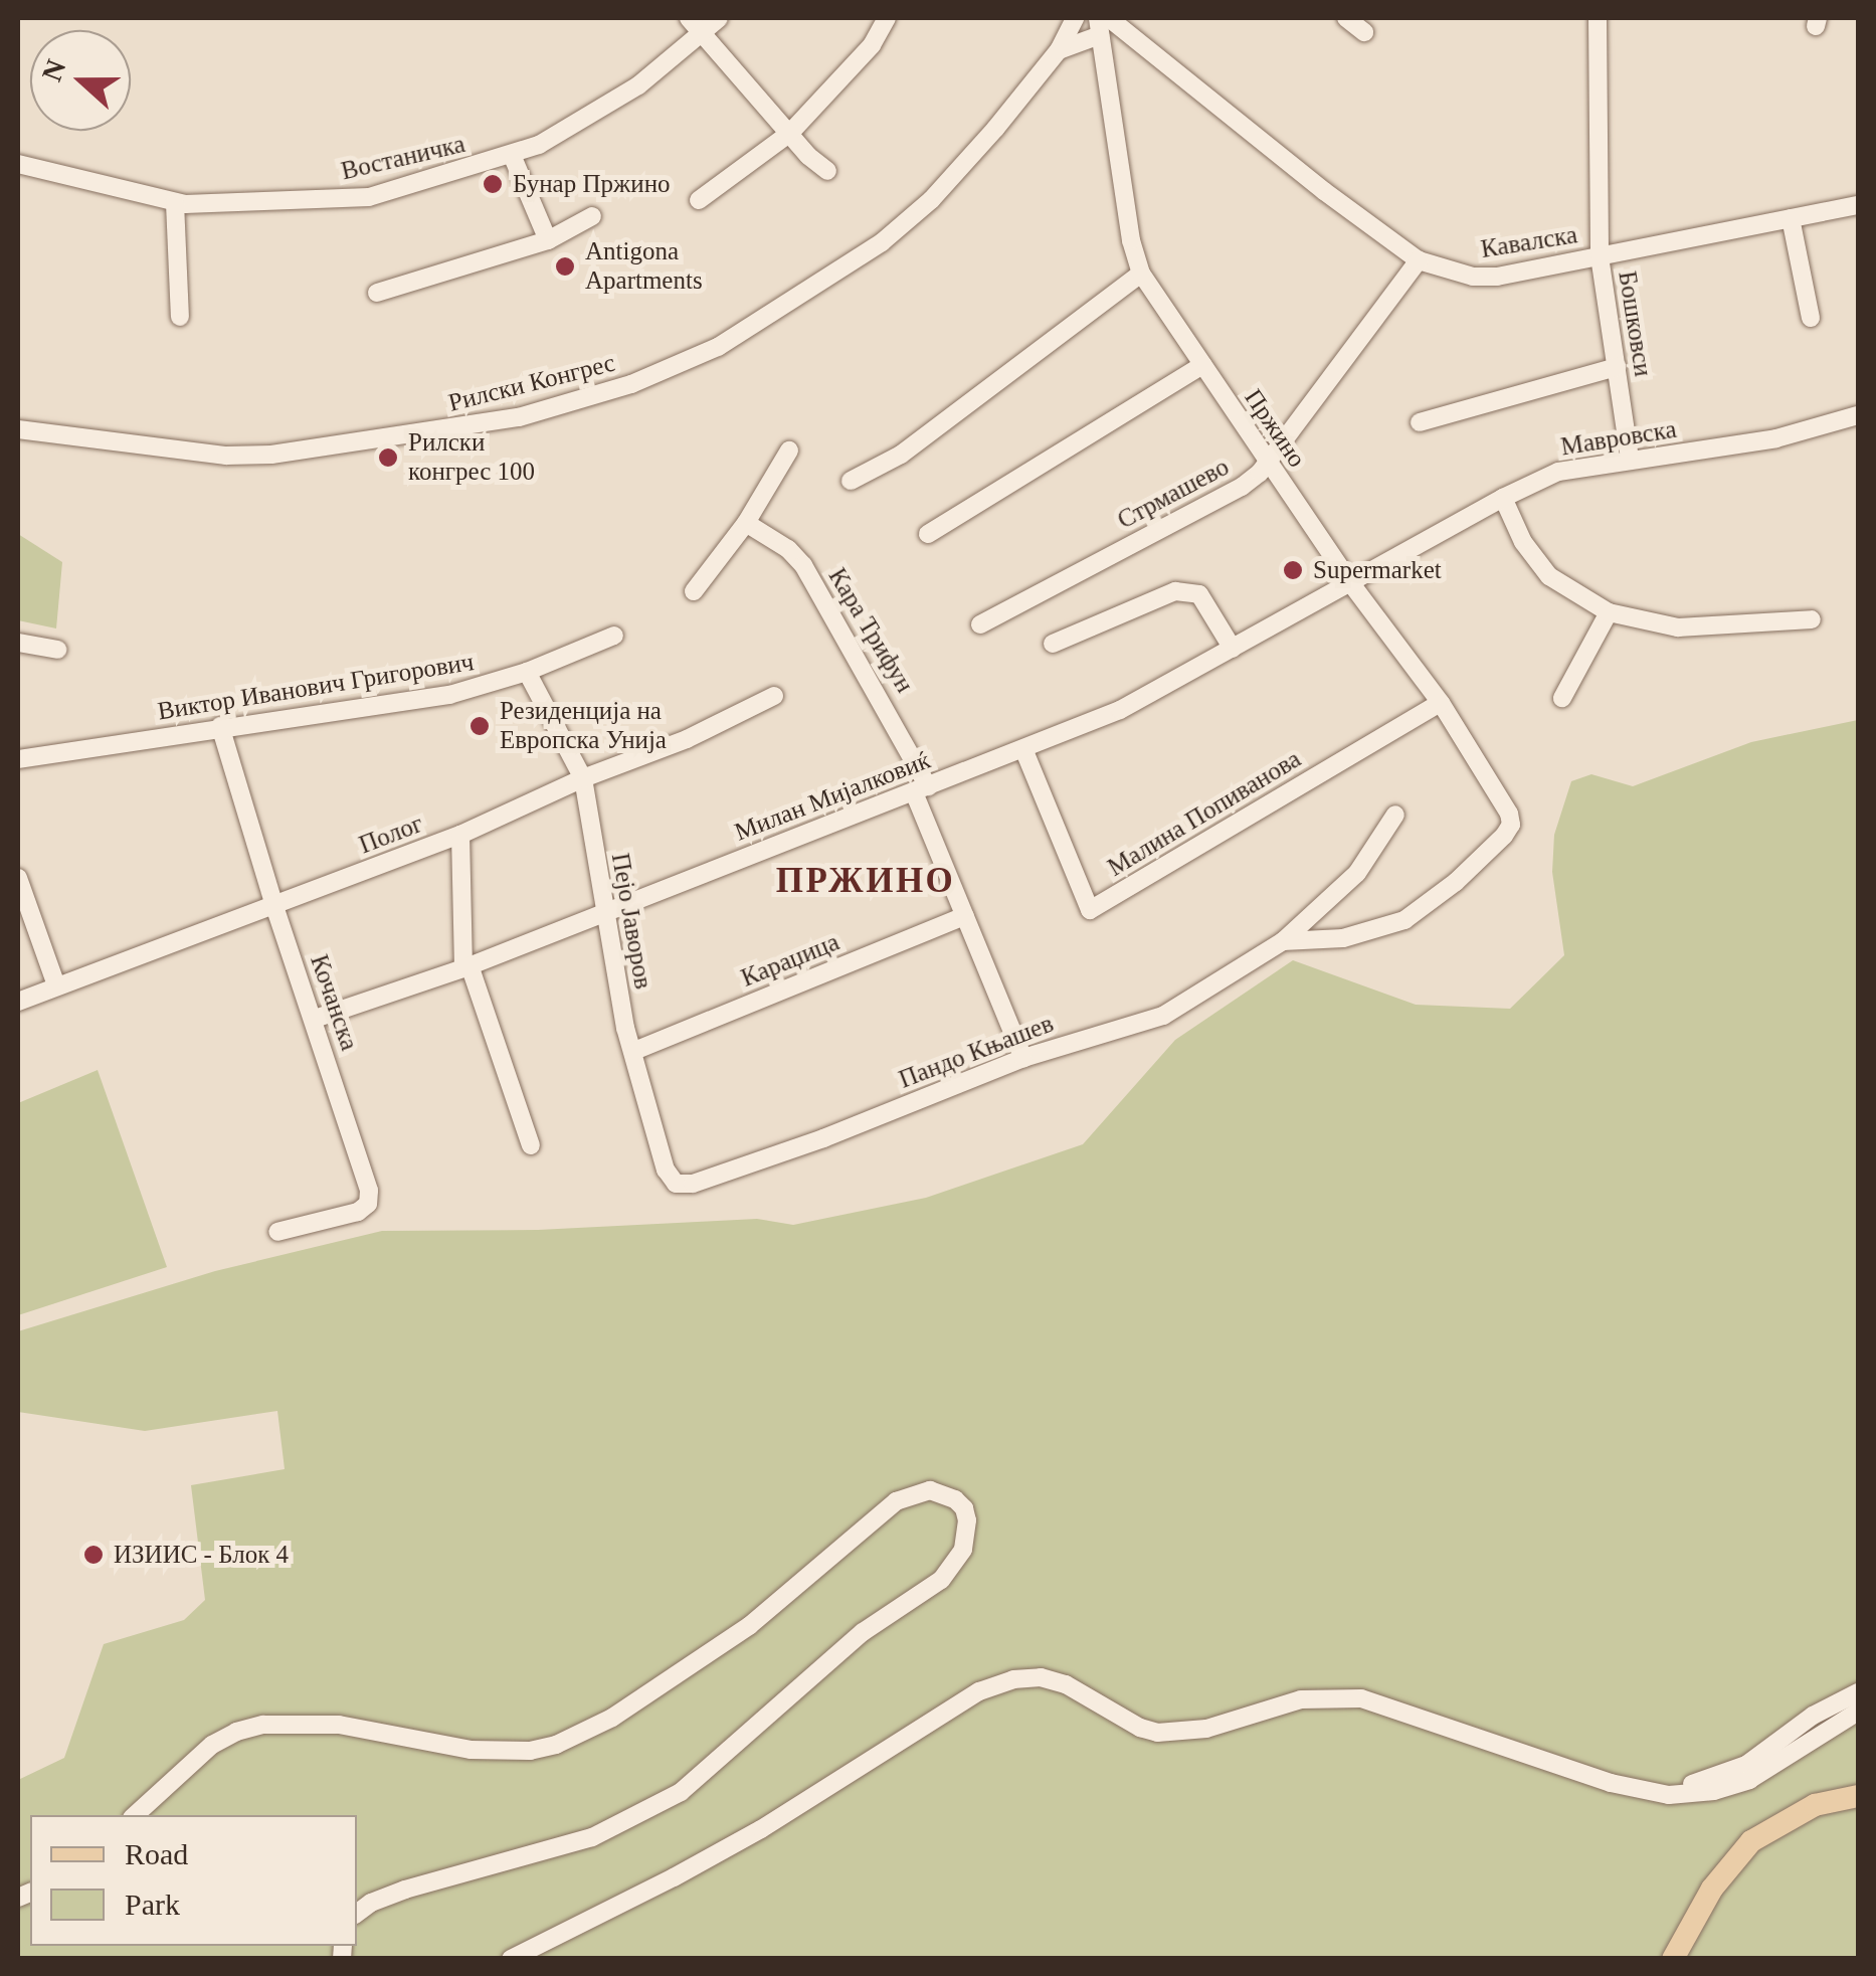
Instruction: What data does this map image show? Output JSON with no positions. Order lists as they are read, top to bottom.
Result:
{
  "streets": {
    "street": [
      "Востаничка",
      "Кавалска",
      "Бошковси",
      "Рилски Конгрес",
      "Пржино",
      "Мавровска",
      "Стрмашево",
      "Кара Трифун",
      "Виктор Иванович Григорович",
      "Милан Мијалковиќ",
      "Малина Попиванова",
      "Полог",
      "Пејо Јаворов",
      "Караџица",
      "Кочанска",
      "Пандо Књашев"
    ]
  },
  "crossings": [
    ["Кавалска", "Бошковси"],
    ["Кавалска", "Рилски Конгрес"],
    ["Кавалска", "Пржино"],
    ["Кавалска", "Стрмашево"],
    ["Бошковси", "Мавровска"],
    ["Рилски Конгрес", "Пржино"],
    ["Пржино", "Мавровска"],
    ["Пржино", "Стрмашево"],
    ["Пржино", "Милан Мијалковиќ"],
    ["Пржино", "Малина Попиванова"],
    ["Пржино", "Пандо Књашев"],
    ["Мавровска", "Милан Мијалковиќ"],
    ["Кара Трифун", "Милан Мијалковиќ"],
    ["Кара Трифун", "Караџица"],
    ["Кара Трифун", "Пандо Књашев"],
    ["Виктор Иванович Григорович", "Пејо Јаворов"],
    ["Виктор Иванович Григорович", "Кочанска"],
    ["Милан Мијалковиќ", "Малина Попиванова"],
    ["Милан Мијалковиќ", "Пејо Јаворов"],
    ["Милан Мијалковиќ", "Кочанска"],
    ["Полог", "Пејо Јаворов"],
    ["Полог", "Кочанска"],
    ["Пејо Јаворов", "Караџица"],
    ["Пејо Јаворов", "Пандо Књашев"]
  ],
  "districts": ["ПРЖИНО"],
  "places": [
    "Бунар Пржино",
    "Antigona Apartments",
    "Рилски конгрес 100",
    "Supermarket",
    "Резиденција на Европска Унија",
    "ИЗИИС - Блок 4"
  ],
  "legend": ["Road", "Park"],
  "north": "left"
}
